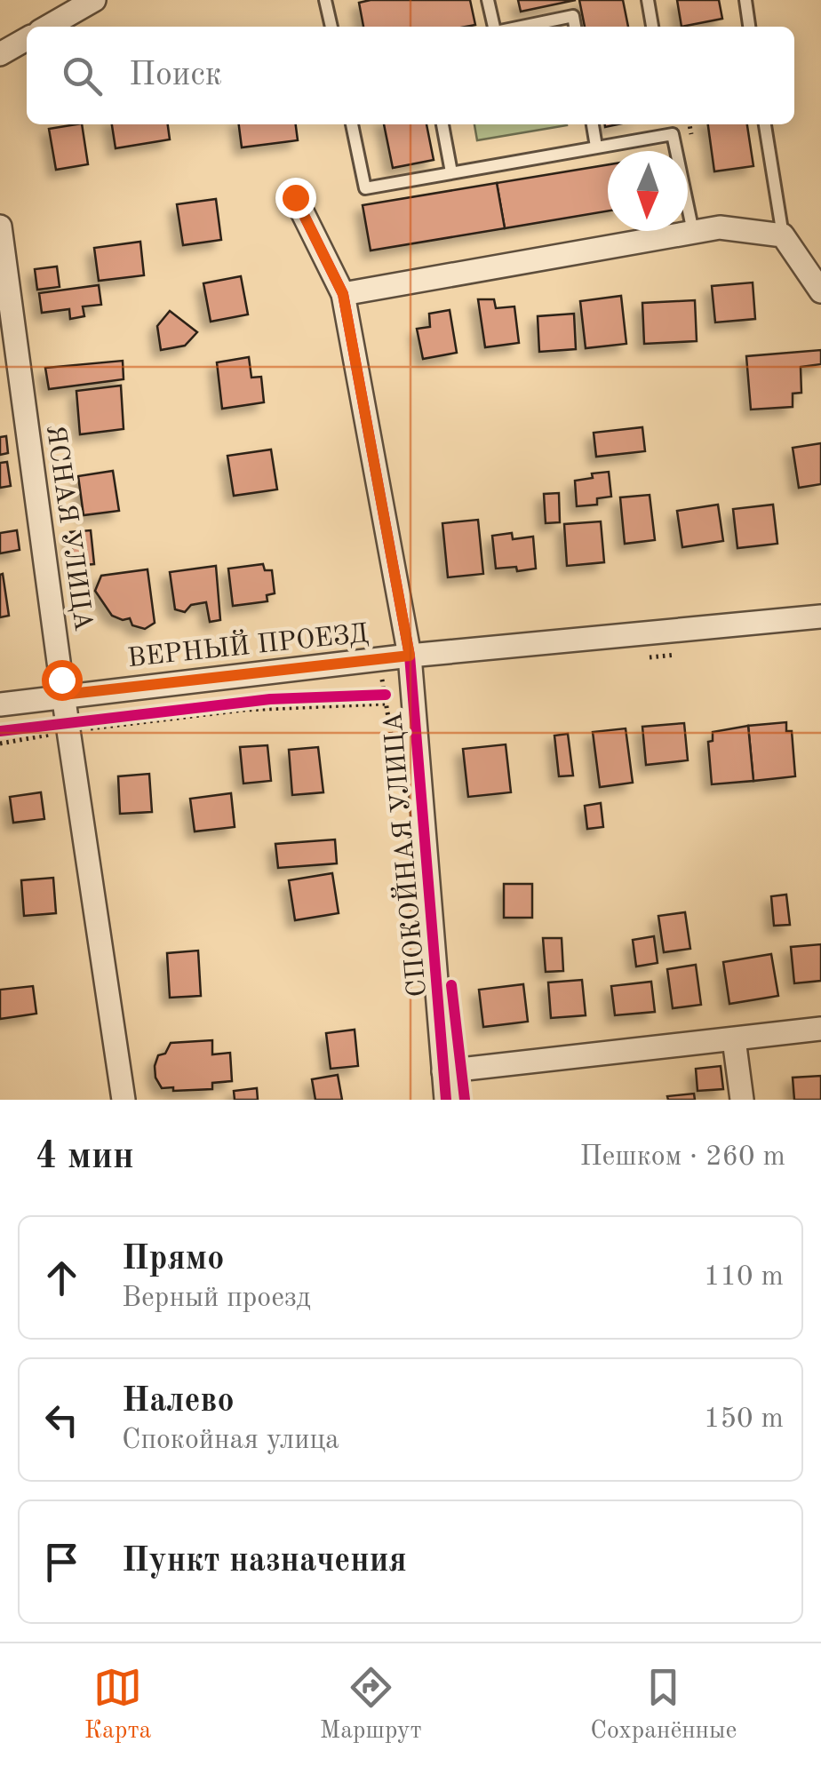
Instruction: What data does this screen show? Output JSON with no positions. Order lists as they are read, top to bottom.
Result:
{
  "streets": {
    "street": ["ЯСНАЯ УЛИЦА", "ВЕРНЫЙ ПРОЕЗД", "СПОКОЙНАЯ УЛИЦА"]
  },
  "crossings": [
    ["ЯСНАЯ УЛИЦА", "ВЕРНЫЙ ПРОЕЗД"],
    ["ВЕРНЫЙ ПРОЕЗД", "СПОКОЙНАЯ УЛИЦА"]
  ],
  "north": "bottom",
  "page": {
    "search": "Поиск",
    "heading": ["4 мин", "Пешком · 260 m"],
    "list": [
      ["Прямо", "Верный проезд", "110 m"],
      ["Налево", "Спокойная улица", "150 m"],
      "Пункт назначения"
    ],
    "nav": ["Карта", "Маршрут", "Сохранённые"]
  }
}
